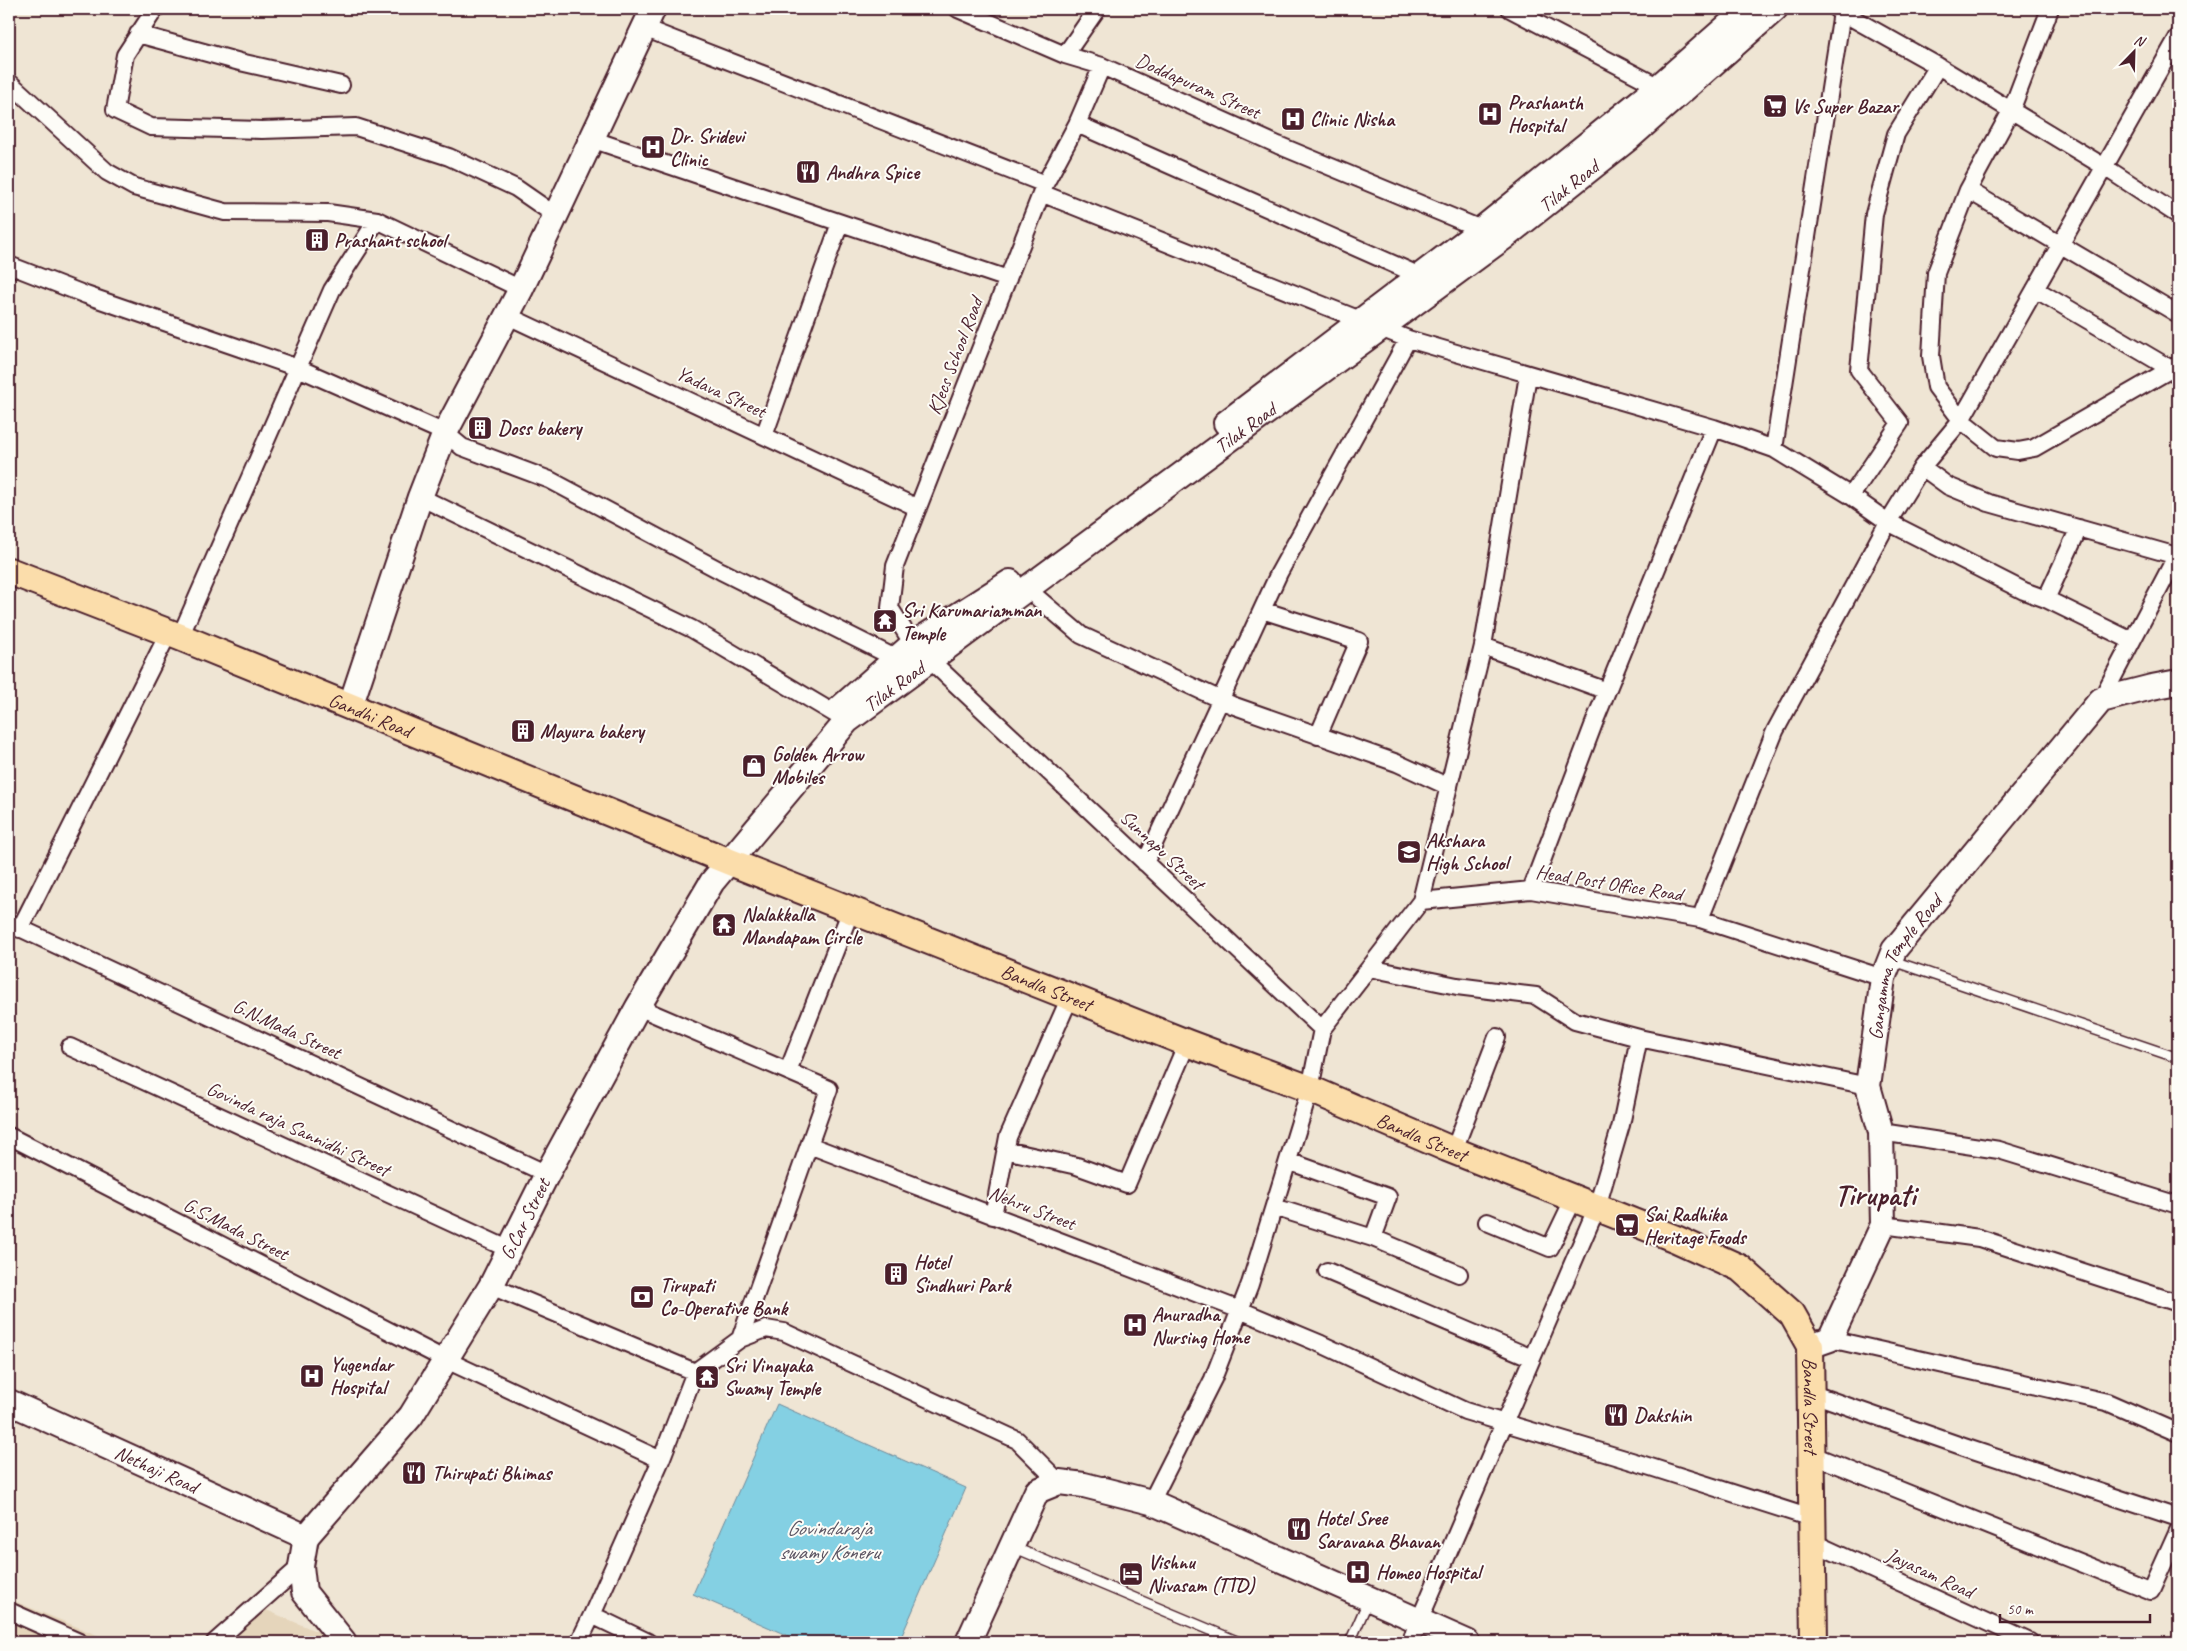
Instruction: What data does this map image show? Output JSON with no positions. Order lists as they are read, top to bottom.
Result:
{
  "streets": {
    "main road": ["Gandhi Road", "Bandla Street"],
    "street": [
      "Doddapuram Street",
      "Tilak Road",
      "KJecs School Road",
      "Yadava Street",
      "Sunnapu Street",
      "Head Post Office Road",
      "Gangamma Temple Road",
      "G.N.Mada Street",
      "Govinda raja Sannidhi Street",
      "Nehru Street",
      "G.Car Street",
      "G.S.Mada Street",
      "Nethaji Road",
      "Jayasam Road"
    ]
  },
  "crossings": [
    ["Doddapuram Street", "Tilak Road"],
    ["Doddapuram Street", "KJecs School Road"],
    ["Tilak Road", "KJecs School Road"],
    ["Tilak Road", "Gandhi Road"],
    ["Tilak Road", "Sunnapu Street"],
    ["Tilak Road", "Bandla Street"],
    ["Tilak Road", "G.Car Street"],
    ["KJecs School Road", "Yadava Street"],
    ["KJecs School Road", "Sunnapu Street"],
    ["Gandhi Road", "Bandla Street"],
    ["Gandhi Road", "G.Car Street"],
    ["Head Post Office Road", "Gangamma Temple Road"],
    ["Gangamma Temple Road", "Bandla Street"],
    ["Bandla Street", "G.Car Street"],
    ["Bandla Street", "Jayasam Road"],
    ["G.N.Mada Street", "G.Car Street"],
    ["Govinda raja Sannidhi Street", "G.Car Street"],
    ["Nehru Street", "Jayasam Road"],
    ["G.Car Street", "G.S.Mada Street"],
    ["G.Car Street", "Nethaji Road"]
  ],
  "districts": ["Tirupati"],
  "water": ["Govindaraja swamy Koneru"],
  "places": {
    "supermarket": ["Vs Super Bazar", "Sai Radhika Heritage Foods"],
    "hospital": [
      "Prashanth Hospital",
      "Clinic Nisha",
      "Dr. Sridevi Clinic",
      "Anuradha Nursing Home",
      "Yugendar Hospital",
      "Homeo Hospital"
    ],
    "restaurant": [
      "Andhra Spice",
      "Dakshin",
      "Thirupati Bhimas",
      "Hotel Sree Saravana Bhavan"
    ],
    "building": [
      "Prashant school",
      "Doss bakery",
      "Mayura bakery",
      "Hotel Sindhuri Park"
    ],
    "temple": ["Sri Karumariamman Temple", "Nalakkalla Mandapam Circle", "Sri Vinayaka Swamy Temple"],
    "shop": ["Golden Arrow Mobiles"],
    "school or university": ["Akshara High School"],
    "bank": ["Tirupati Co-Operative Bank"],
    "hotel": ["Vishnu Nivasam (TTD)"]
  },
  "scale_bar": "50 m",
  "north": "top right"
}
